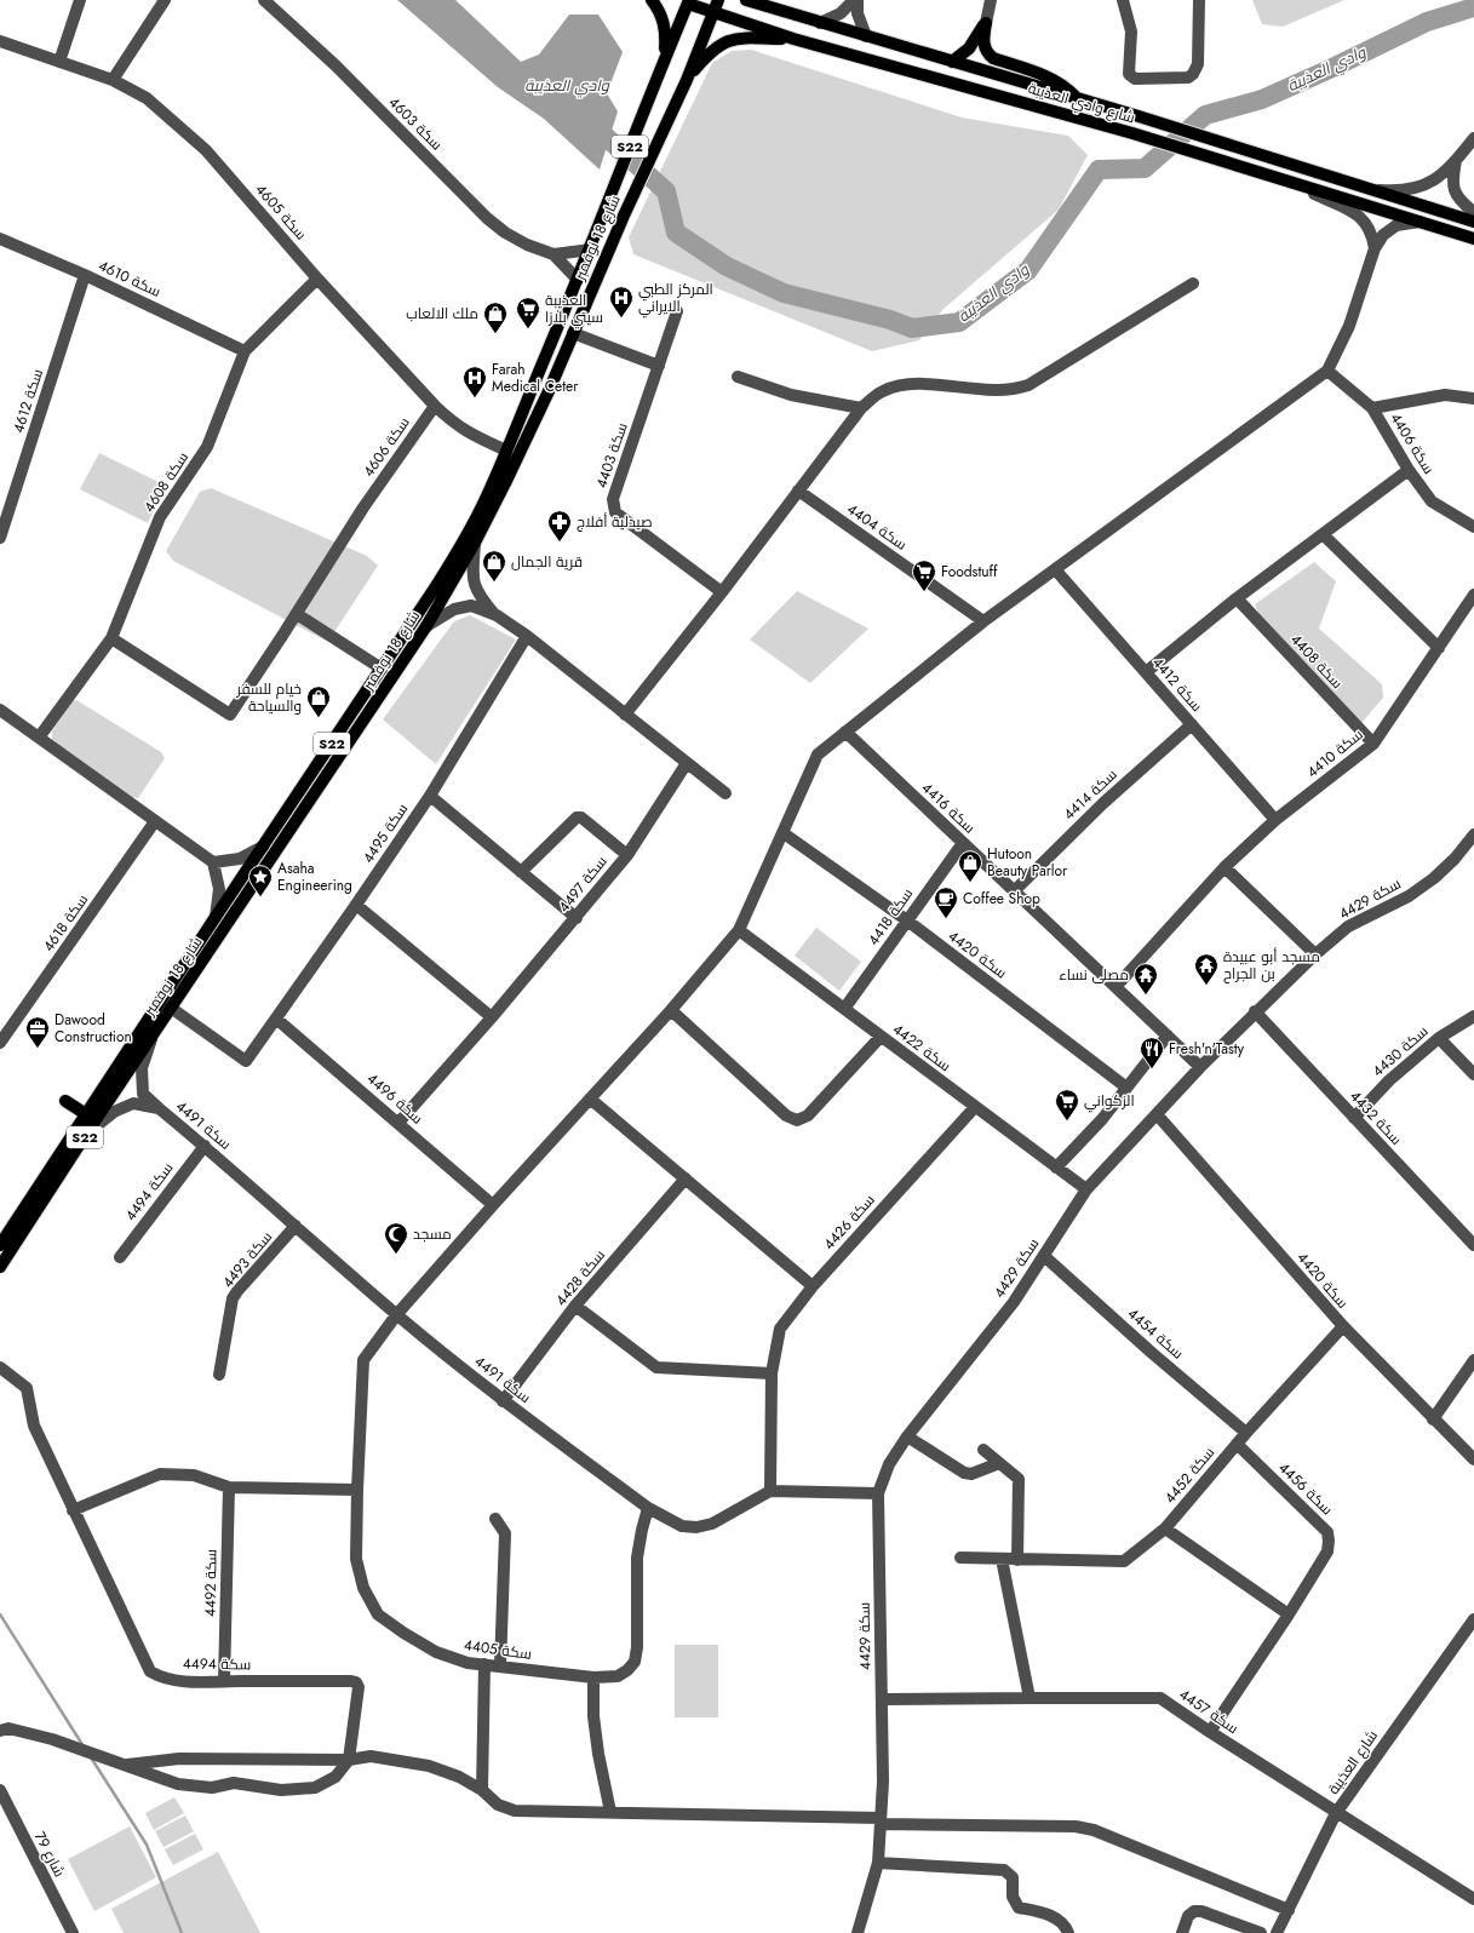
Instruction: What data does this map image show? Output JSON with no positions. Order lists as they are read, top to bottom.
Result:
{
  "streets": {
    "main road": ["شارع وادي العذيبة", "S22", "شارع 18 نوفمبر"],
    "street": [
      "سكة 4603",
      "سكة 4605",
      "سكة 4610",
      "سكة 4612",
      "سكة 4406",
      "سكة 4606",
      "سكة 4403",
      "سكة 4608",
      "سكة 4404",
      "سكة 4408",
      "سكة 4412",
      "سكة 4410",
      "سكة 4414",
      "سكة 4416",
      "سكة 4495",
      "سكة 4497",
      "سكة 4429",
      "سكة 4418",
      "سكة 4618",
      "سكة 4420",
      "سكة 4422",
      "سكة 4430",
      "سكة 4496",
      "سكة 4432",
      "سكة 4491",
      "سكة 4494",
      "سكة 4426",
      "سكة 4493",
      "سكة 4428",
      "سكة 4454",
      "سكة 4452",
      "سكة 4456",
      "سكة 4492",
      "سكة 4405",
      "سكة 4457",
      "شارع العذيبة",
      "79 شارع"
    ]
  },
  "crossings": [
    ["شارع وادي العذيبة", "شارع 18 نوفمبر"],
    ["سكة 4603", "شارع 18 نوفمبر"],
    ["سكة 4605", "شارع 18 نوفمبر"],
    ["سكة 4605", "سكة 4606"],
    ["سكة 4605", "سكة 4608"],
    ["شارع 18 نوفمبر", "سكة 4495"],
    ["شارع 18 نوفمبر", "سكة 4491"],
    ["سكة 4610", "سكة 4612"],
    ["سكة 4610", "سكة 4608"],
    ["سكة 4406", "سكة 4405"],
    ["سكة 4606", "سكة 4608"],
    ["سكة 4404", "سكة 4405"],
    ["سكة 4408", "سكة 4410"],
    ["سكة 4412", "سكة 4410"],
    ["سكة 4412", "سكة 4414"],
    ["سكة 4412", "سكة 4405"],
    ["سكة 4410", "سكة 4416"],
    ["سكة 4414", "سكة 4416"],
    ["سكة 4416", "سكة 4429"],
    ["سكة 4416", "سكة 4418"],
    ["سكة 4416", "سكة 4405"],
    ["سكة 4495", "سكة 4496"],
    ["سكة 4497", "سكة 4496"],
    ["سكة 4429", "سكة 4420"],
    ["سكة 4429", "سكة 4422"],
    ["سكة 4429", "سكة 4432"],
    ["سكة 4429", "سكة 4454"],
    ["سكة 4429", "سكة 4457"],
    ["سكة 4418", "سكة 4420"],
    ["سكة 4418", "سكة 4422"],
    ["سكة 4420", "سكة 4452"],
    ["سكة 4420", "سكة 4405"],
    ["سكة 4422", "سكة 4426"],
    ["سكة 4422", "سكة 4405"],
    ["سكة 4430", "سكة 4432"],
    ["سكة 4496", "سكة 4405"],
    ["سكة 4491", "سكة 4494"],
    ["سكة 4491", "سكة 4426"],
    ["سكة 4491", "سكة 4493"],
    ["سكة 4491", "سكة 4428"],
    ["سكة 4491", "سكة 4405"],
    ["سكة 4494", "سكة 4492"],
    ["سكة 4454", "سكة 4452"],
    ["سكة 4452", "سكة 4456"],
    ["سكة 4456", "سكة 4457"],
    ["سكة 4457", "شارع العذيبة"]
  ],
  "water": ["وادي العذيبة"],
  "places": {
    "hospital": ["المركز الطبي الايراني", "Farah Medical Ceter"],
    "supermarket": ["العذيبة سيتي بلازا", "Foodstuff", "الزكواني"],
    "shop": [
      "ملك الالعاب",
      "قرية الجمال",
      "خيام للسفر والسياحة",
      "Hutoon Beauty Parlor"
    ],
    "pharmacy": ["صيدلية أفلاج"],
    "place": ["Asaha Engineering"],
    "cafe": ["Coffee Shop"],
    "temple": ["مسجد أبو عبيدة بن الجراح", "مصلى نساء"],
    "office": ["Dawood Construction"],
    "restaurant": ["Fresh'n'Tasty"],
    "mosque": ["مسجد"]
  }
}
